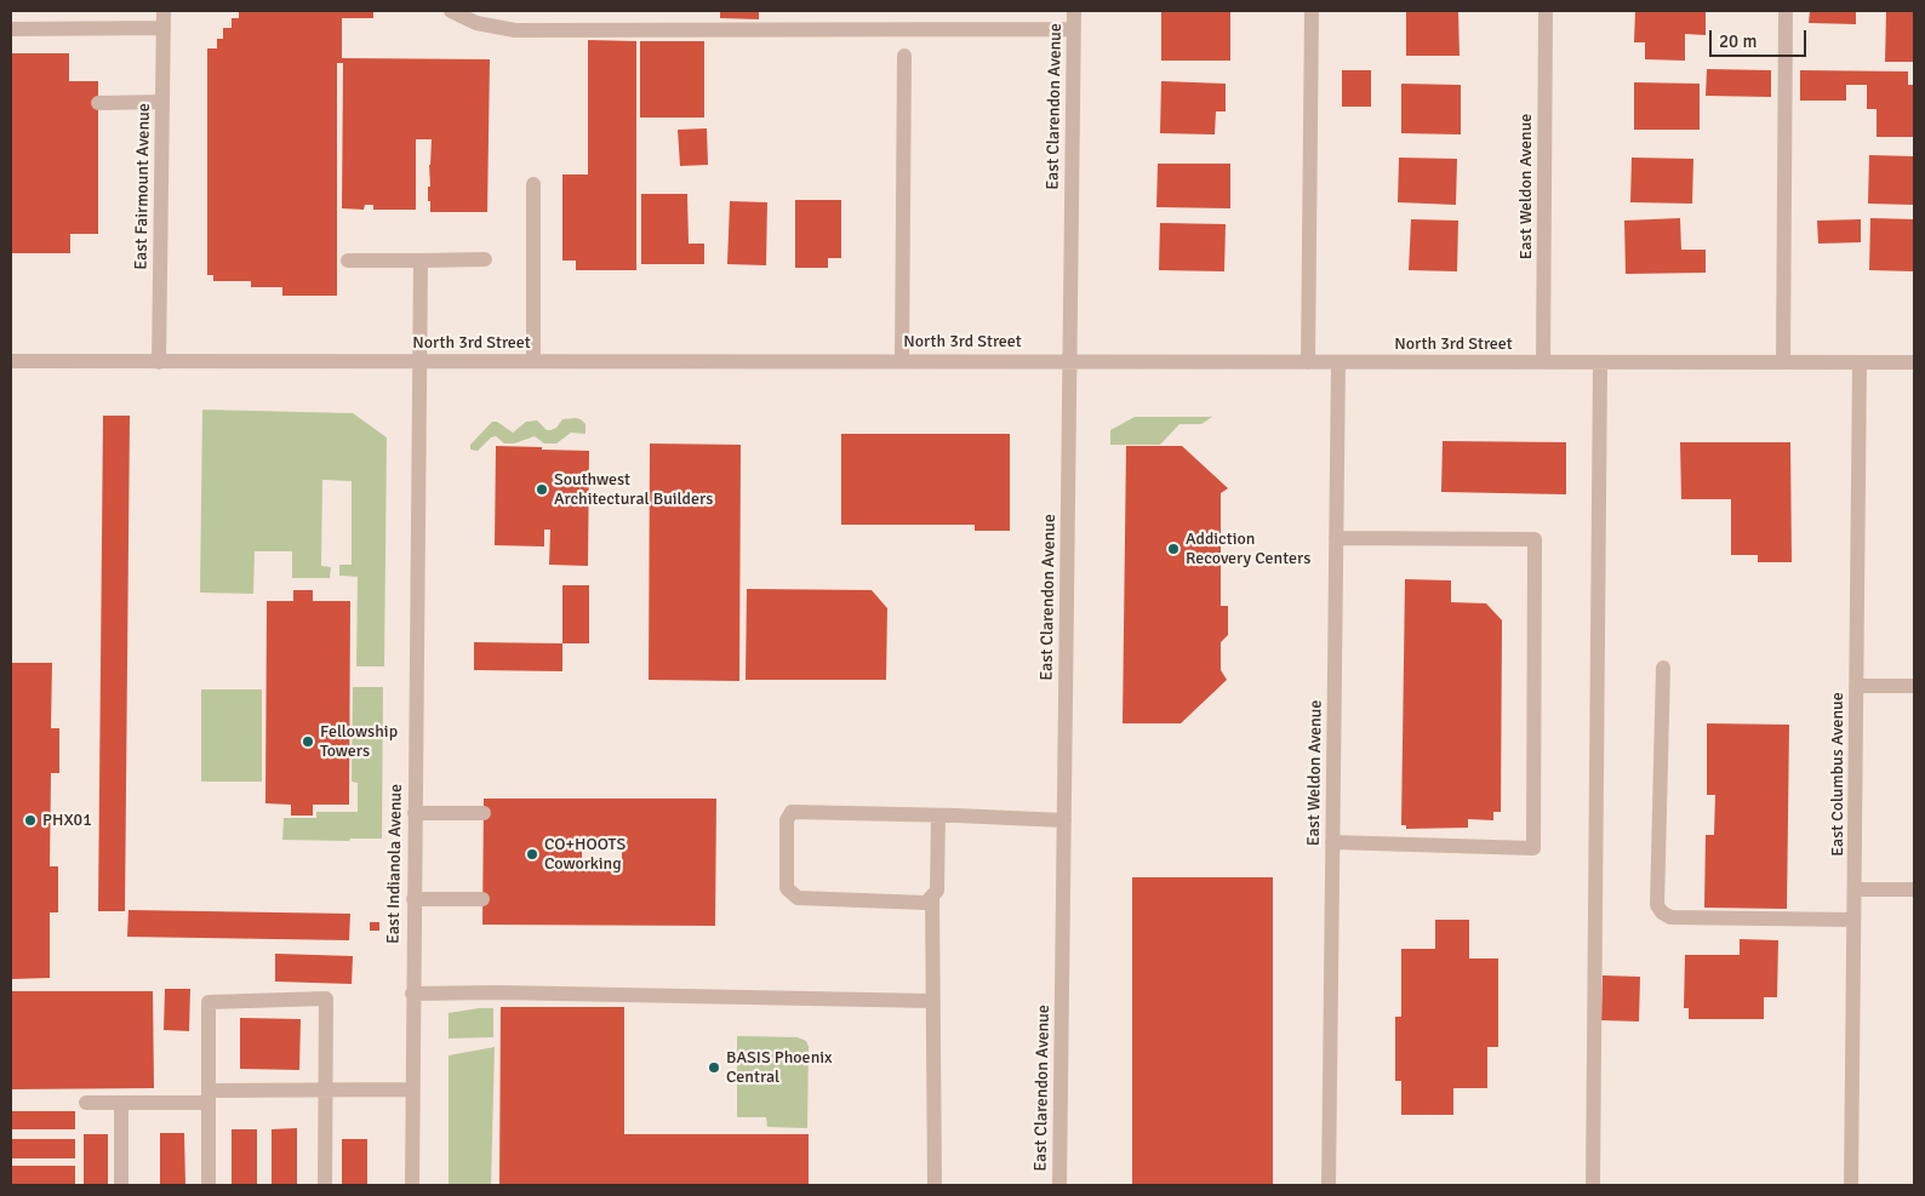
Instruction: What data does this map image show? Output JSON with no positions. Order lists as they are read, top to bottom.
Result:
{
  "streets": {
    "street": [
      "East Clarendon Avenue",
      "East Fairmount Avenue",
      "East Weldon Avenue",
      "North 3rd Street",
      "East Columbus Avenue",
      "East Indianola Avenue"
    ]
  },
  "crossings": [
    ["East Clarendon Avenue", "North 3rd Street"],
    ["East Fairmount Avenue", "North 3rd Street"],
    ["East Weldon Avenue", "North 3rd Street"],
    ["North 3rd Street", "East Columbus Avenue"],
    ["North 3rd Street", "East Indianola Avenue"]
  ],
  "places": [
    "Southwest Architectural Builders",
    "Addiction Recovery Centers",
    "Fellowship Towers",
    "PHX01",
    "CO+HOOTS Coworking",
    "BASIS Phoenix Central"
  ],
  "scale_bar": "20 m"
}
